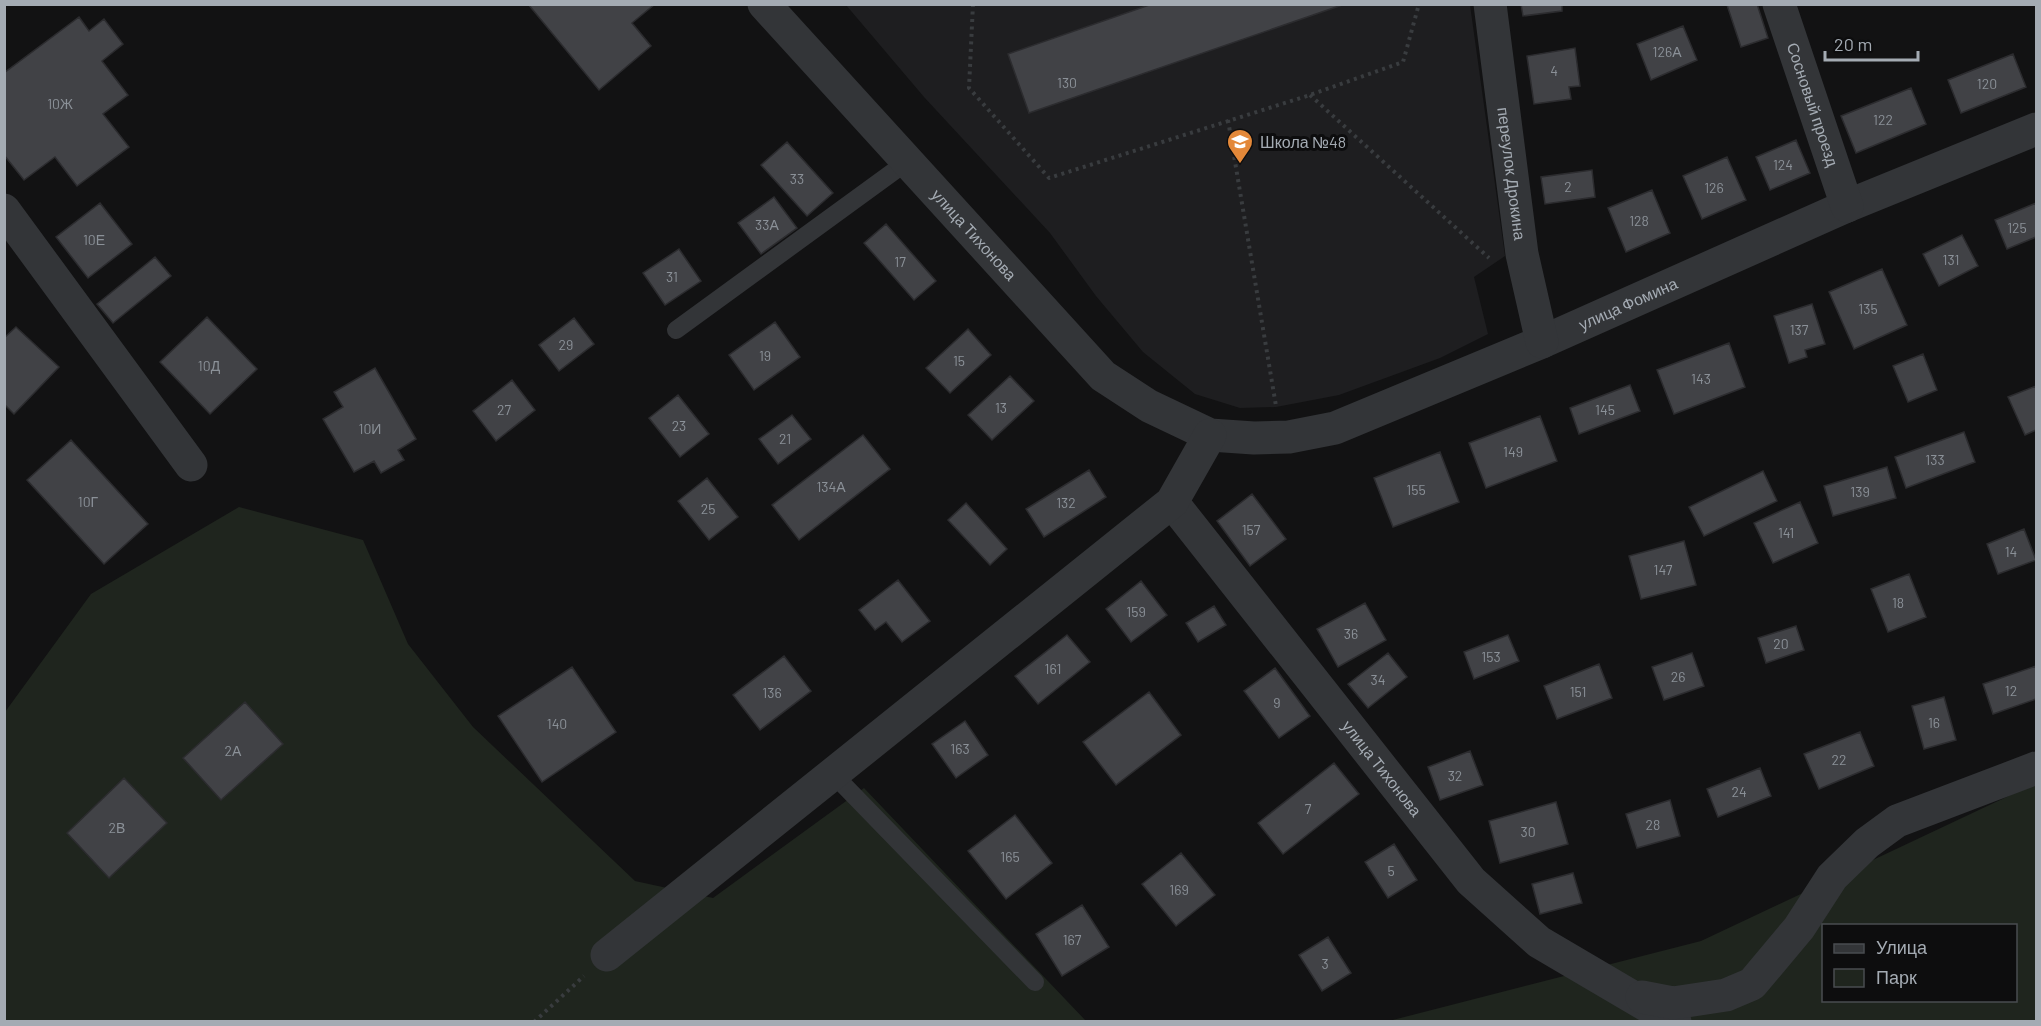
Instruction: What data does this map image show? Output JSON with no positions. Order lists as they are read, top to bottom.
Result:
{
  "streets": {
    "street": [
      "Сосновый проезд",
      "переулок Дрокина",
      "улица Тихонова",
      "улица Фомина"
    ]
  },
  "crossings": [
    ["Сосновый проезд", "улица Фомина"],
    ["переулок Дрокина", "улица Фомина"],
    ["улица Тихонова", "улица Фомина"]
  ],
  "places": {
    "school or university": ["Школа №48"]
  },
  "house_numbers": [
    "126А",
    "4",
    "130",
    "120",
    "10Ж",
    "122",
    "124",
    "33",
    "2",
    "126",
    "128",
    "33А",
    "125",
    "10Е",
    "131",
    "17",
    "31",
    "135",
    "137",
    "29",
    "19",
    "15",
    "10Д",
    "143",
    "13",
    "27",
    "145",
    "23",
    "10И",
    "21",
    "149",
    "133",
    "134А",
    "155",
    "139",
    "10Г",
    "132",
    "25",
    "157",
    "141",
    "14",
    "147",
    "18",
    "159",
    "36",
    "20",
    "153",
    "161",
    "26",
    "34",
    "12",
    "151",
    "136",
    "9",
    "16",
    "140",
    "163",
    "2А",
    "22",
    "32",
    "24",
    "7",
    "28",
    "2В",
    "30",
    "165",
    "5",
    "169",
    "167",
    "3"
  ],
  "legend": ["Улица", "Парк"],
  "scale_bar": "20 m"
}
